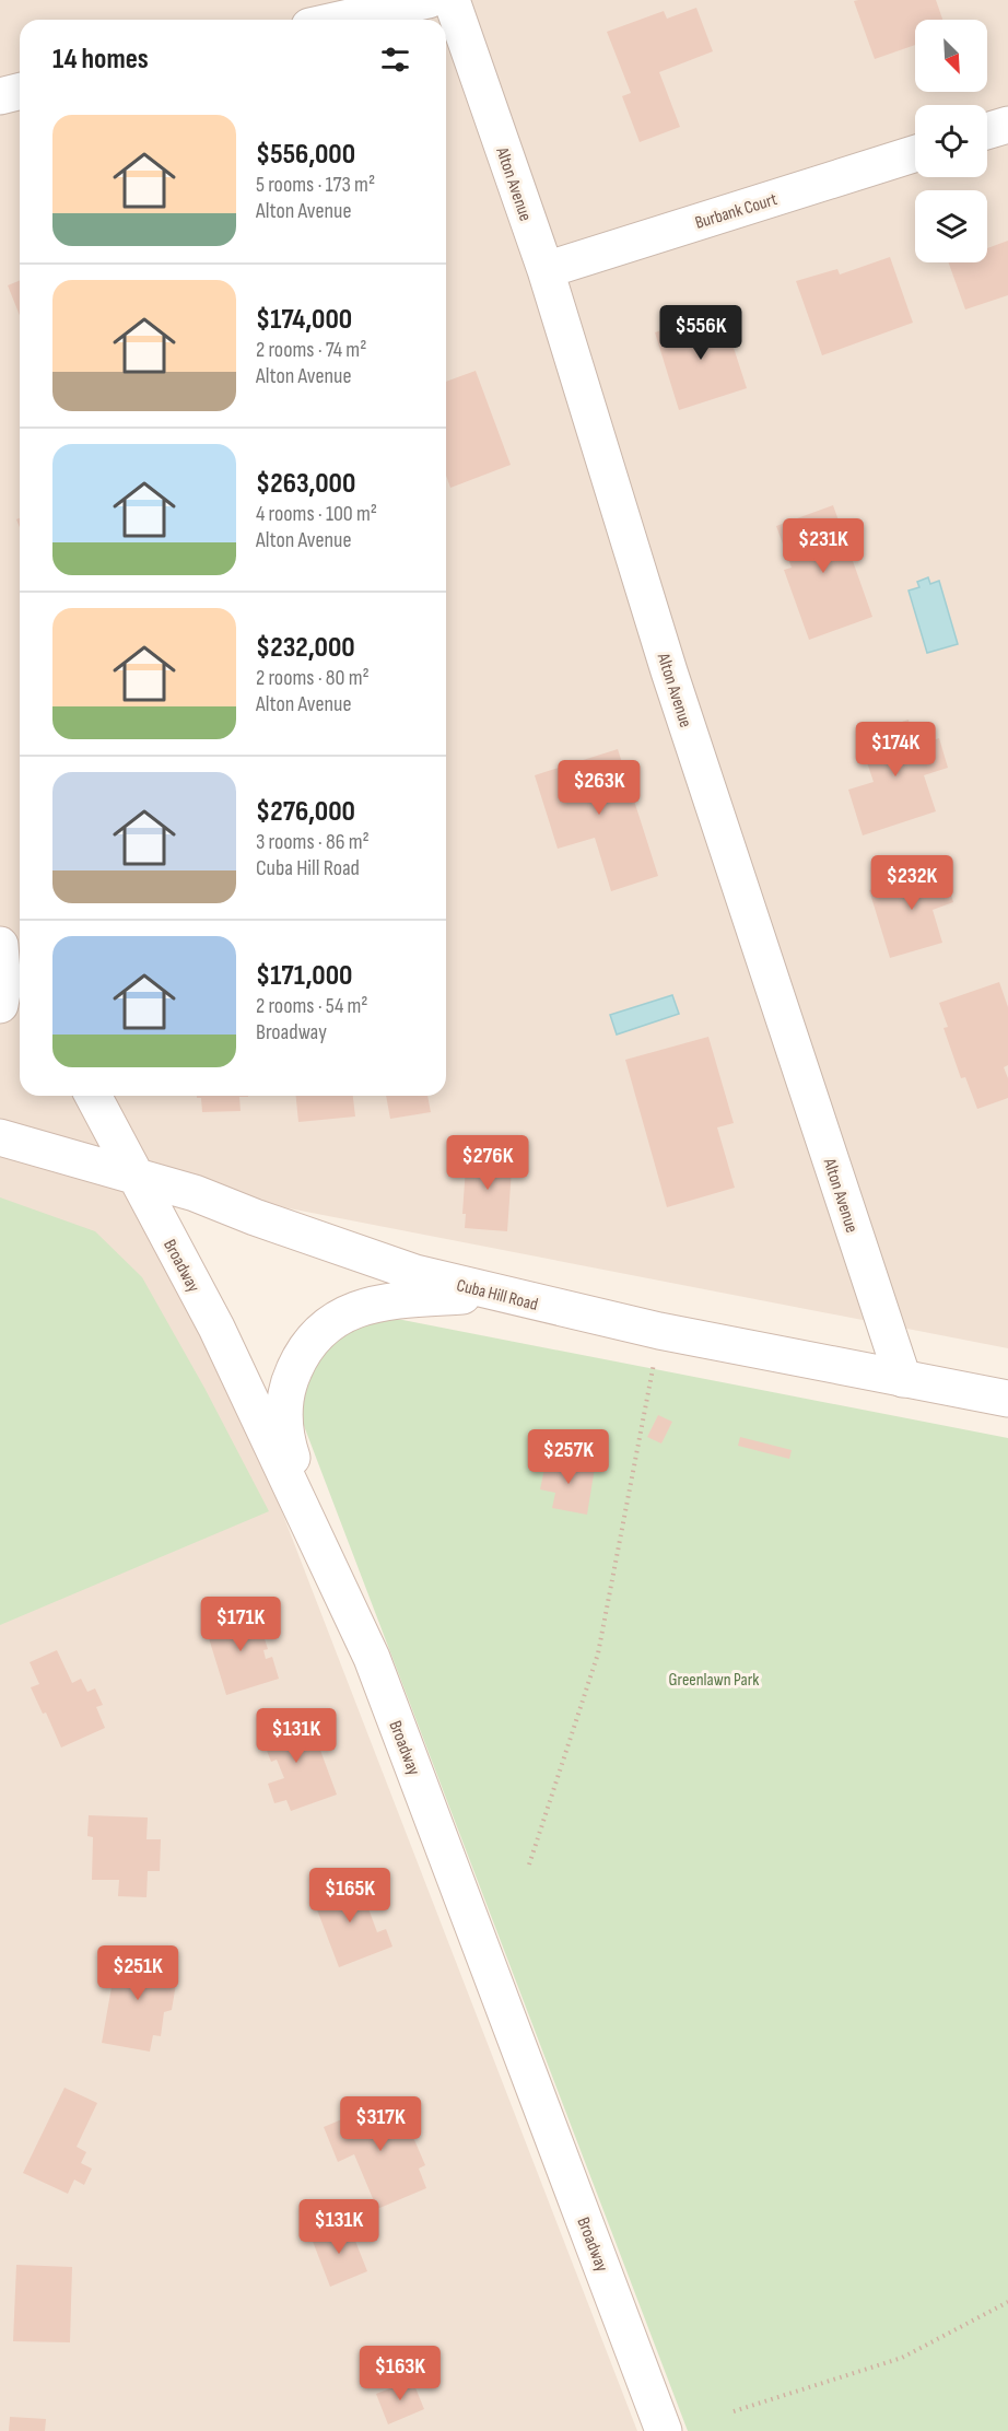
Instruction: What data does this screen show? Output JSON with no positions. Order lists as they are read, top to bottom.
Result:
{
  "streets": {
    "main road": [
      "Alton Avenue",
      "Burbank Court",
      "Broadway",
      "Cuba Hill Road"
    ]
  },
  "crossings": [
    ["Alton Avenue", "Burbank Court"],
    ["Alton Avenue", "Cuba Hill Road"],
    ["Broadway", "Cuba Hill Road"]
  ],
  "parks": ["Greenlawn Park"],
  "north": "bottom right",
  "page": {
    "heading": "14 homes",
    "list": [
      {
        "name": "$556,000",
        "note": "5 rooms · 173 m² · Alton Avenue"
      },
      {
        "name": "$174,000",
        "note": "2 rooms · 74 m² · Alton Avenue"
      },
      {
        "name": "$263,000",
        "note": "4 rooms · 100 m² · Alton Avenue"
      },
      {
        "name": "$232,000",
        "note": "2 rooms · 80 m² · Alton Avenue"
      },
      {
        "name": "$276,000",
        "note": "3 rooms · 86 m² · Cuba Hill Road"
      },
      {
        "name": "$171,000",
        "note": "2 rooms · 54 m² · Broadway"
      }
    ],
    "price": [
      "$556K",
      "$231K",
      "$174K",
      "$263K",
      "$232K",
      "$276K",
      "$257K",
      "$171K",
      "$131K",
      "$165K",
      "$251K",
      "$317K",
      "$131K",
      "$163K"
    ]
  }
}
